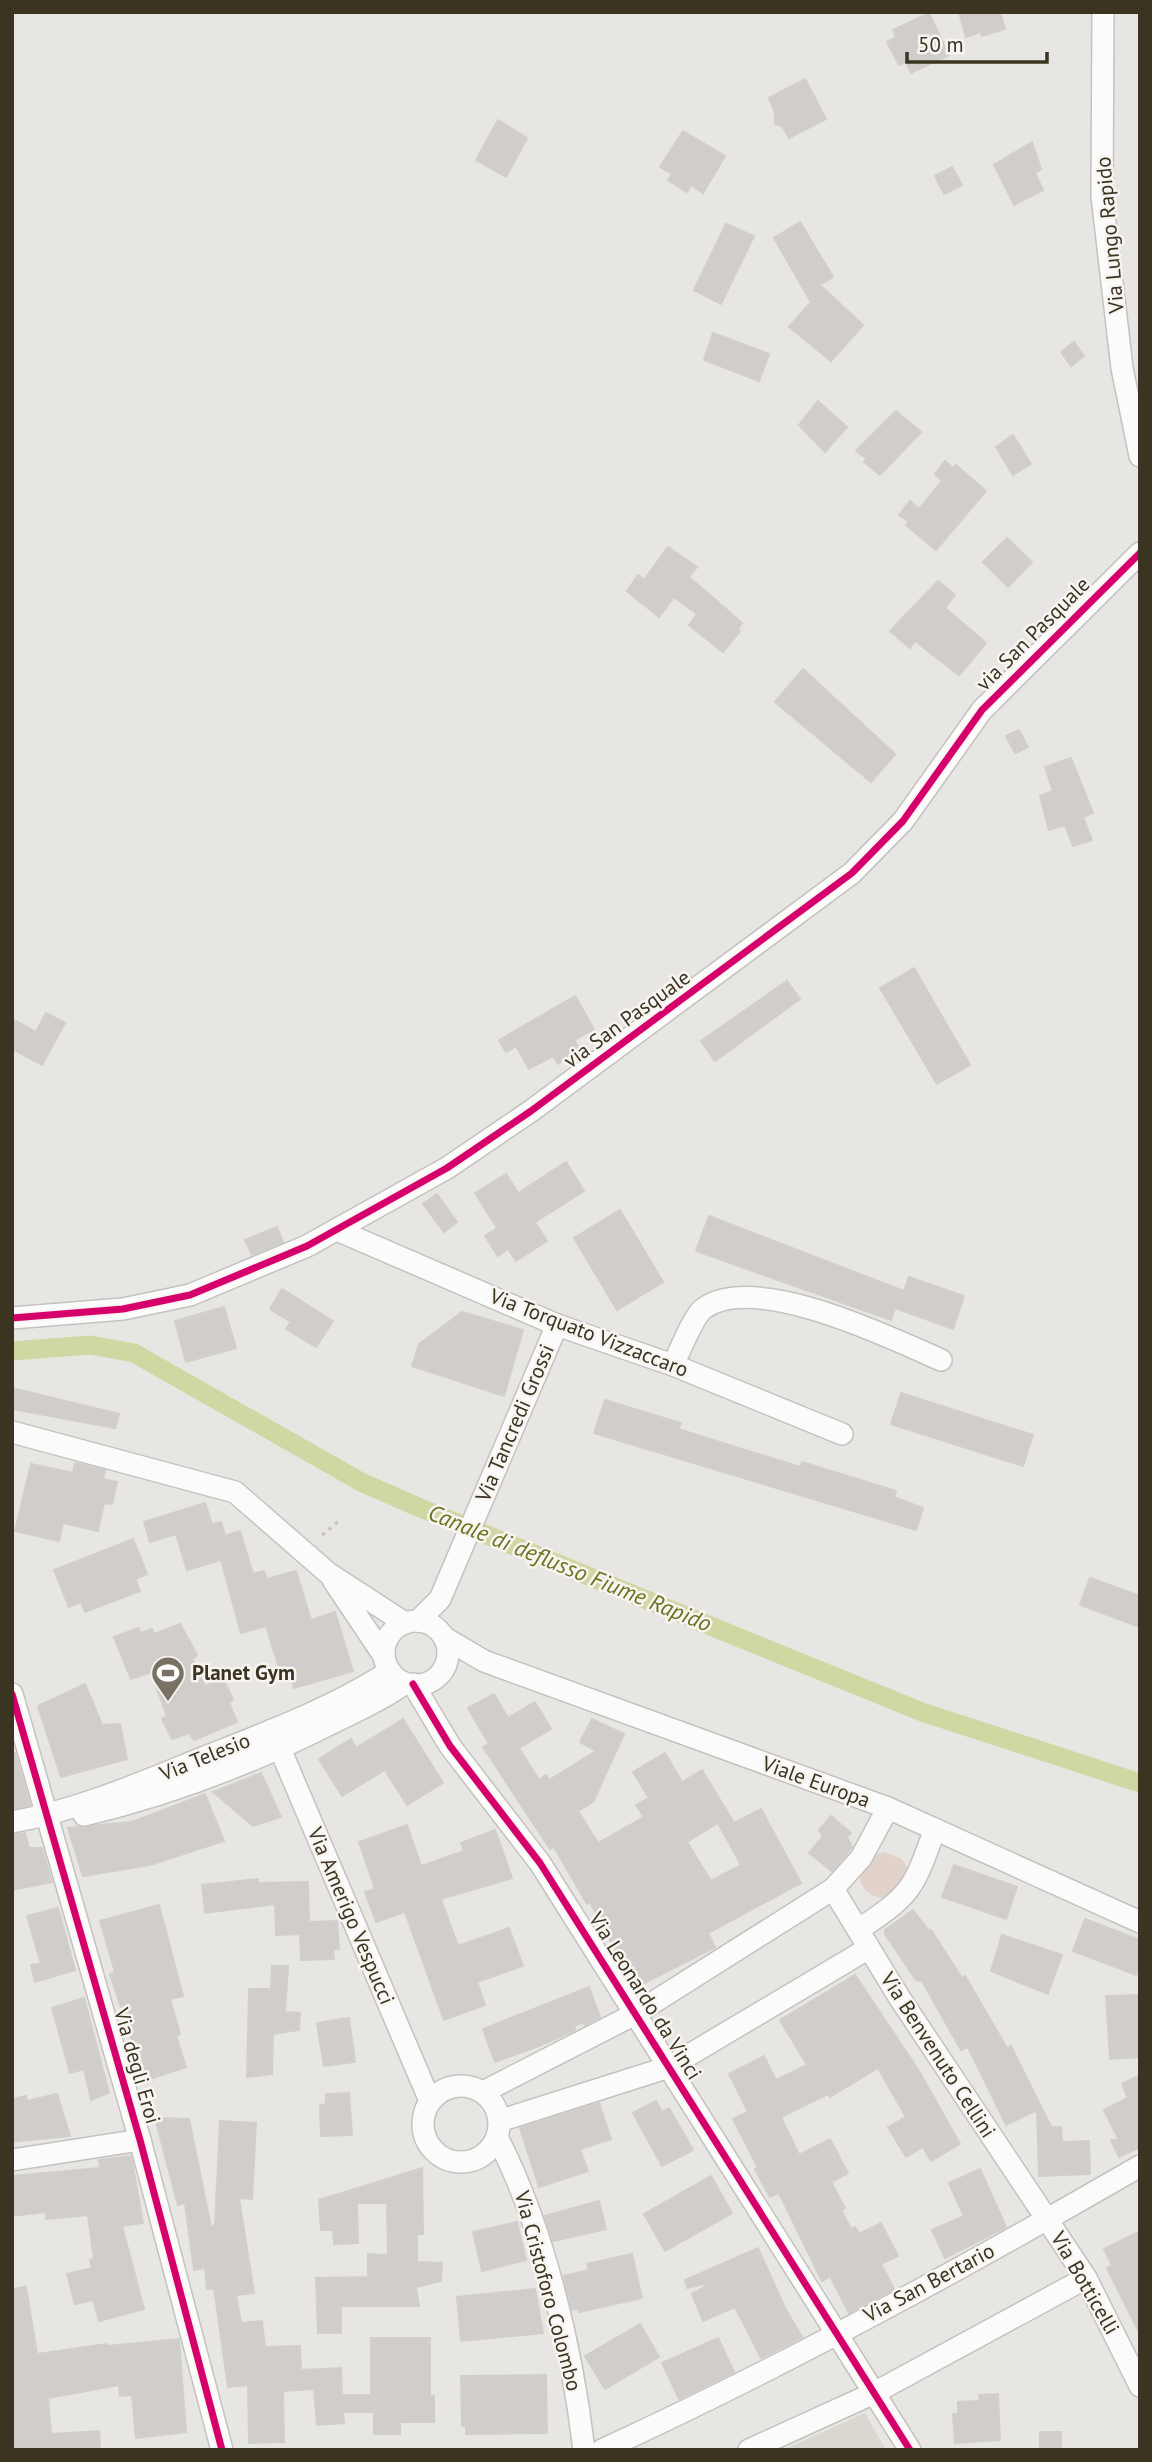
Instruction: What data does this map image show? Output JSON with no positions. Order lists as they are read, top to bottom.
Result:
{
  "streets": {
    "street": [
      "Via Lungo Rapido",
      "via San Pasquale",
      "Via Torquato Vizzaccaro",
      "Via Tancredi Grossi",
      "Via Telesio",
      "Viale Europa",
      "Via Amerigo Vespucci",
      "Via Leonardo da Vinci",
      "Via Benvenuto Cellini",
      "Via degli Eroi",
      "Via San Bertario",
      "Via Botticelli",
      "Via Cristoforo Colombo"
    ]
  },
  "crossings": [
    ["via San Pasquale", "Via Torquato Vizzaccaro"],
    ["Via Torquato Vizzaccaro", "Via Tancredi Grossi"],
    ["Via Tancredi Grossi", "Via Telesio"],
    ["Via Tancredi Grossi", "Viale Europa"],
    ["Via Tancredi Grossi", "Via Leonardo da Vinci"],
    ["Via Telesio", "Viale Europa"],
    ["Via Telesio", "Via Amerigo Vespucci"],
    ["Via Telesio", "Via Leonardo da Vinci"],
    ["Via Telesio", "Via degli Eroi"],
    ["Viale Europa", "Via Leonardo da Vinci"],
    ["Via Amerigo Vespucci", "Via Cristoforo Colombo"],
    ["Via Leonardo da Vinci", "Via San Bertario"],
    ["Via Benvenuto Cellini", "Via San Bertario"],
    ["Via Benvenuto Cellini", "Via Botticelli"],
    ["Via San Bertario", "Via Botticelli"]
  ],
  "water": ["Canale di deflusso Fiume Rapido"],
  "places": {
    "sports": ["Planet Gym"]
  },
  "scale_bar": "50 m"
}
